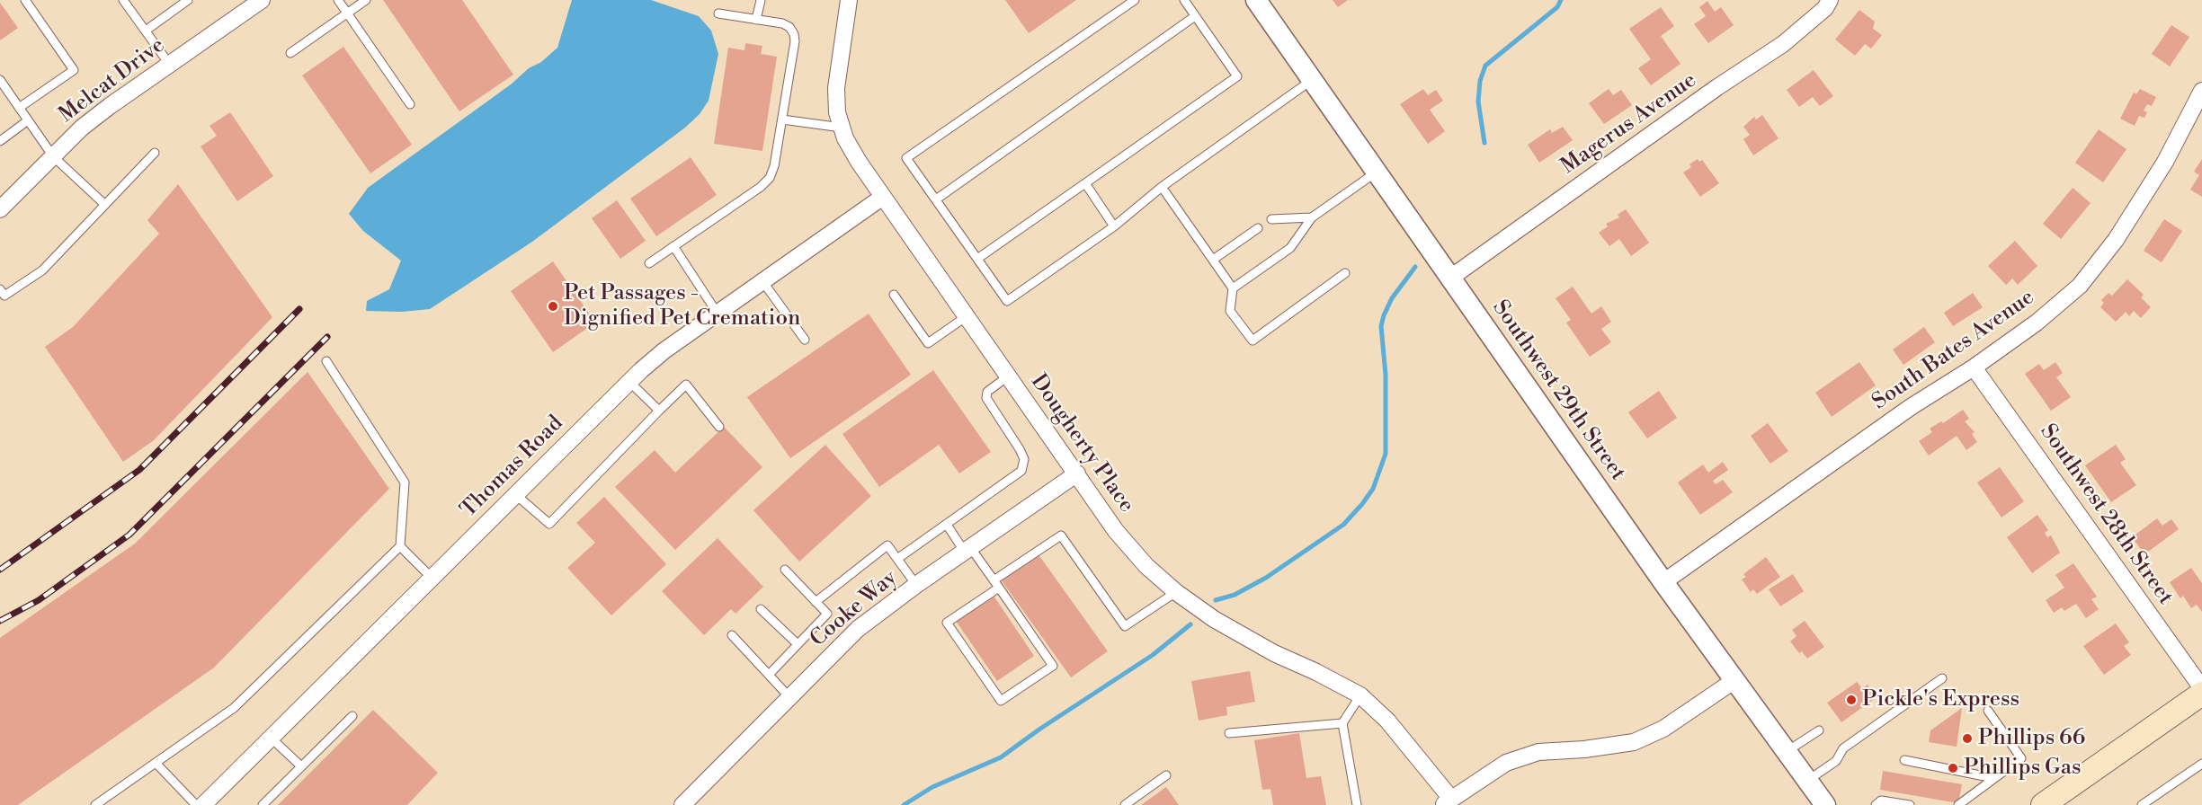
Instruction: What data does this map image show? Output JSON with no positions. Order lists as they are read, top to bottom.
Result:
{
  "streets": {
    "street": [
      "Melcat Drive",
      "Magerus Avenue",
      "South Bates Avenue",
      "Southwest 29th Street",
      "Dougherty Place",
      "Thomas Road",
      "Southwest 28th Street",
      "Cooke Way"
    ]
  },
  "crossings": [
    ["Magerus Avenue", "Southwest 29th Street"],
    ["South Bates Avenue", "Southwest 29th Street"],
    ["South Bates Avenue", "Southwest 28th Street"],
    ["Dougherty Place", "Thomas Road"],
    ["Dougherty Place", "Cooke Way"]
  ],
  "places": [
    "Pet Passages - Dignified Pet Cremation",
    "Pickle's Express",
    "Phillips 66",
    "Phillips Gas"
  ]
}
